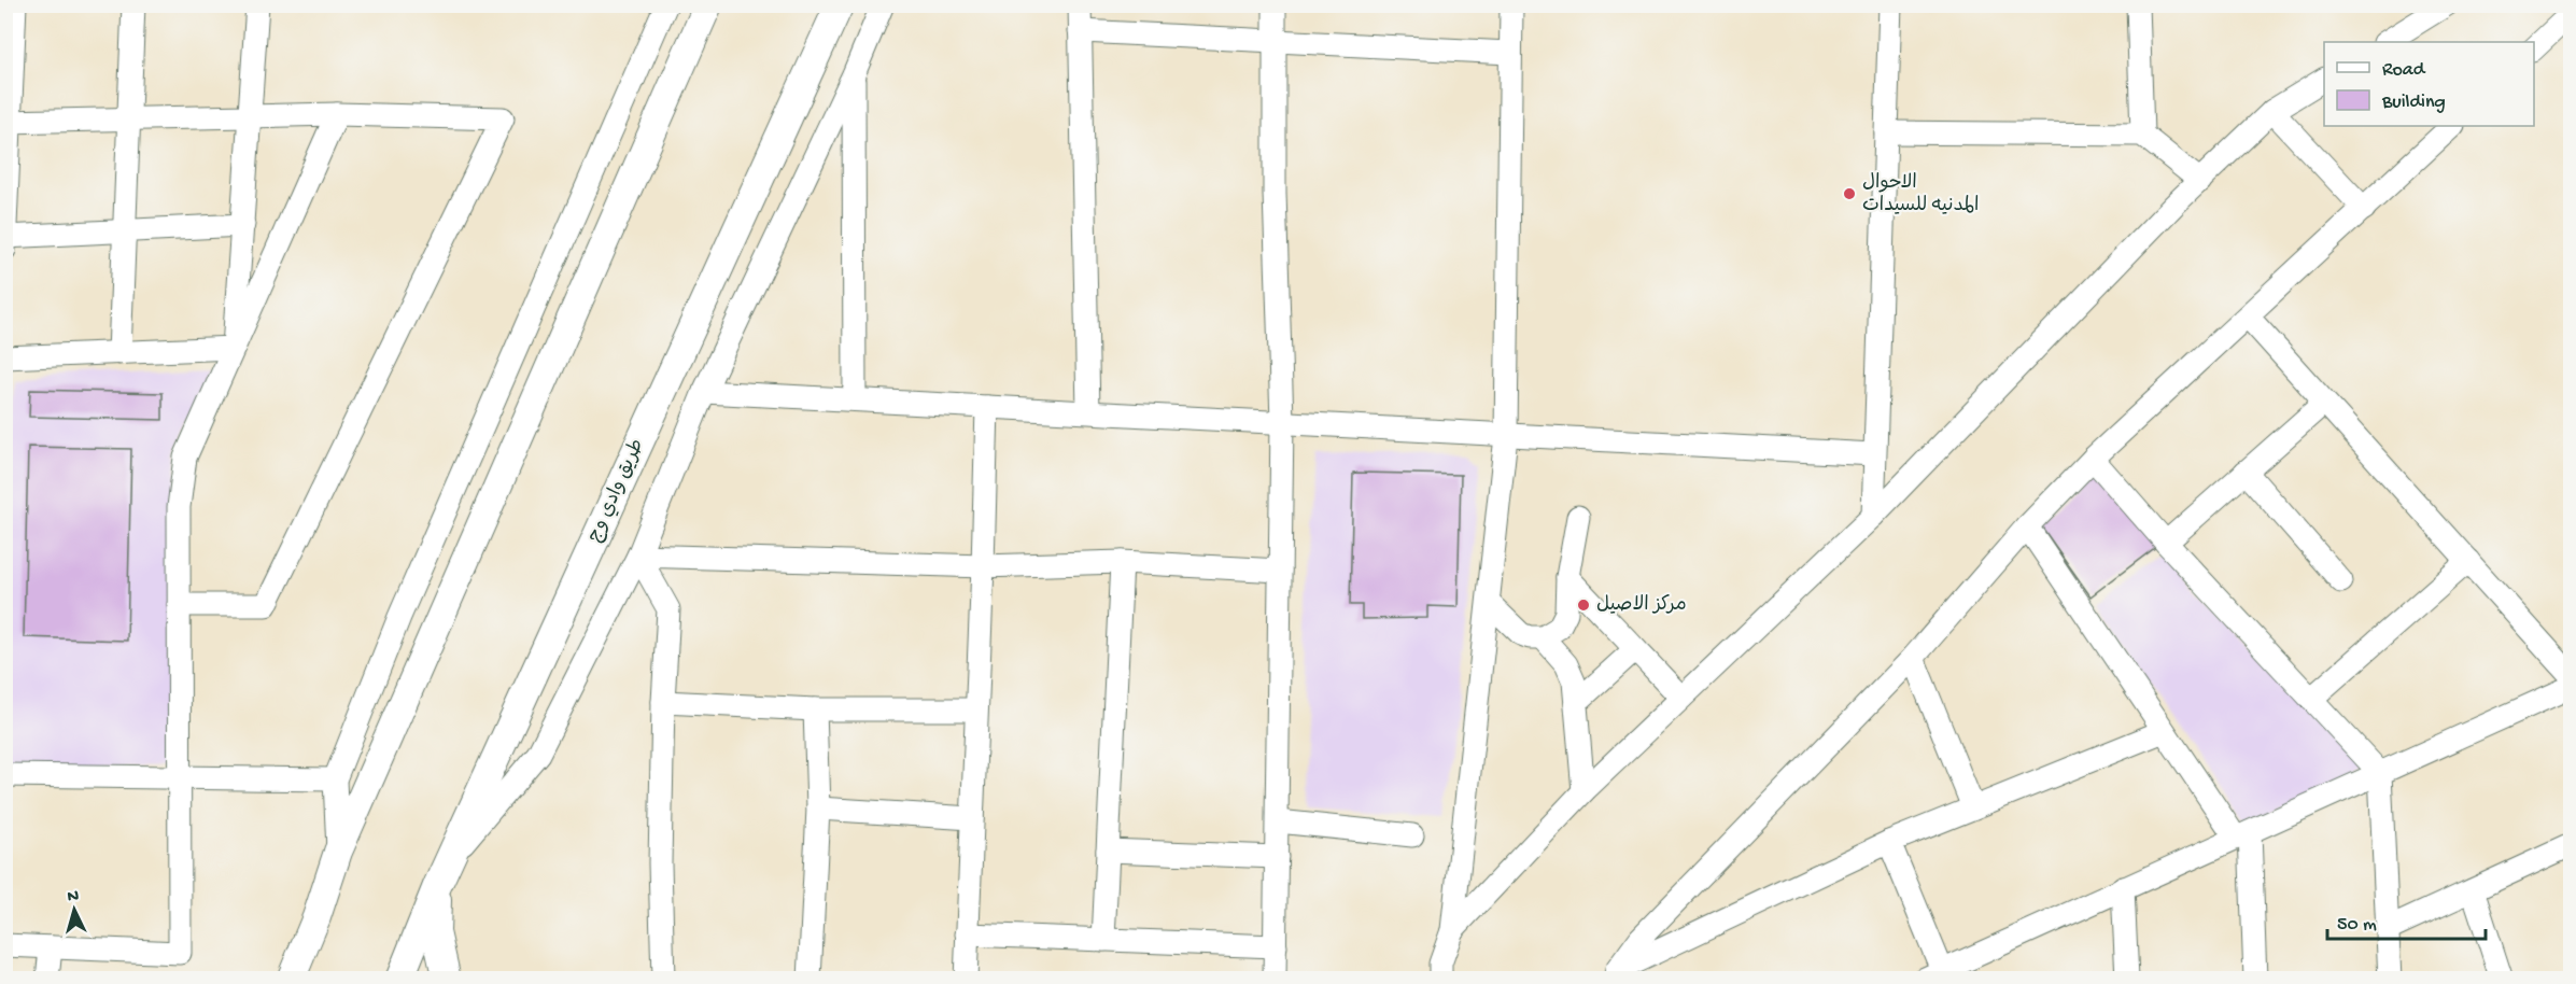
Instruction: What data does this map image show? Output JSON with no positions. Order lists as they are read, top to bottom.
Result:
{
  "streets": {
    "main road": ["طريق وادي وج"]
  },
  "places": ["الاحوال المدنيه للسيدات", "مركز الاصيل"],
  "legend": ["Road", "Building"],
  "scale_bar": "50 m",
  "north": "top"
}
